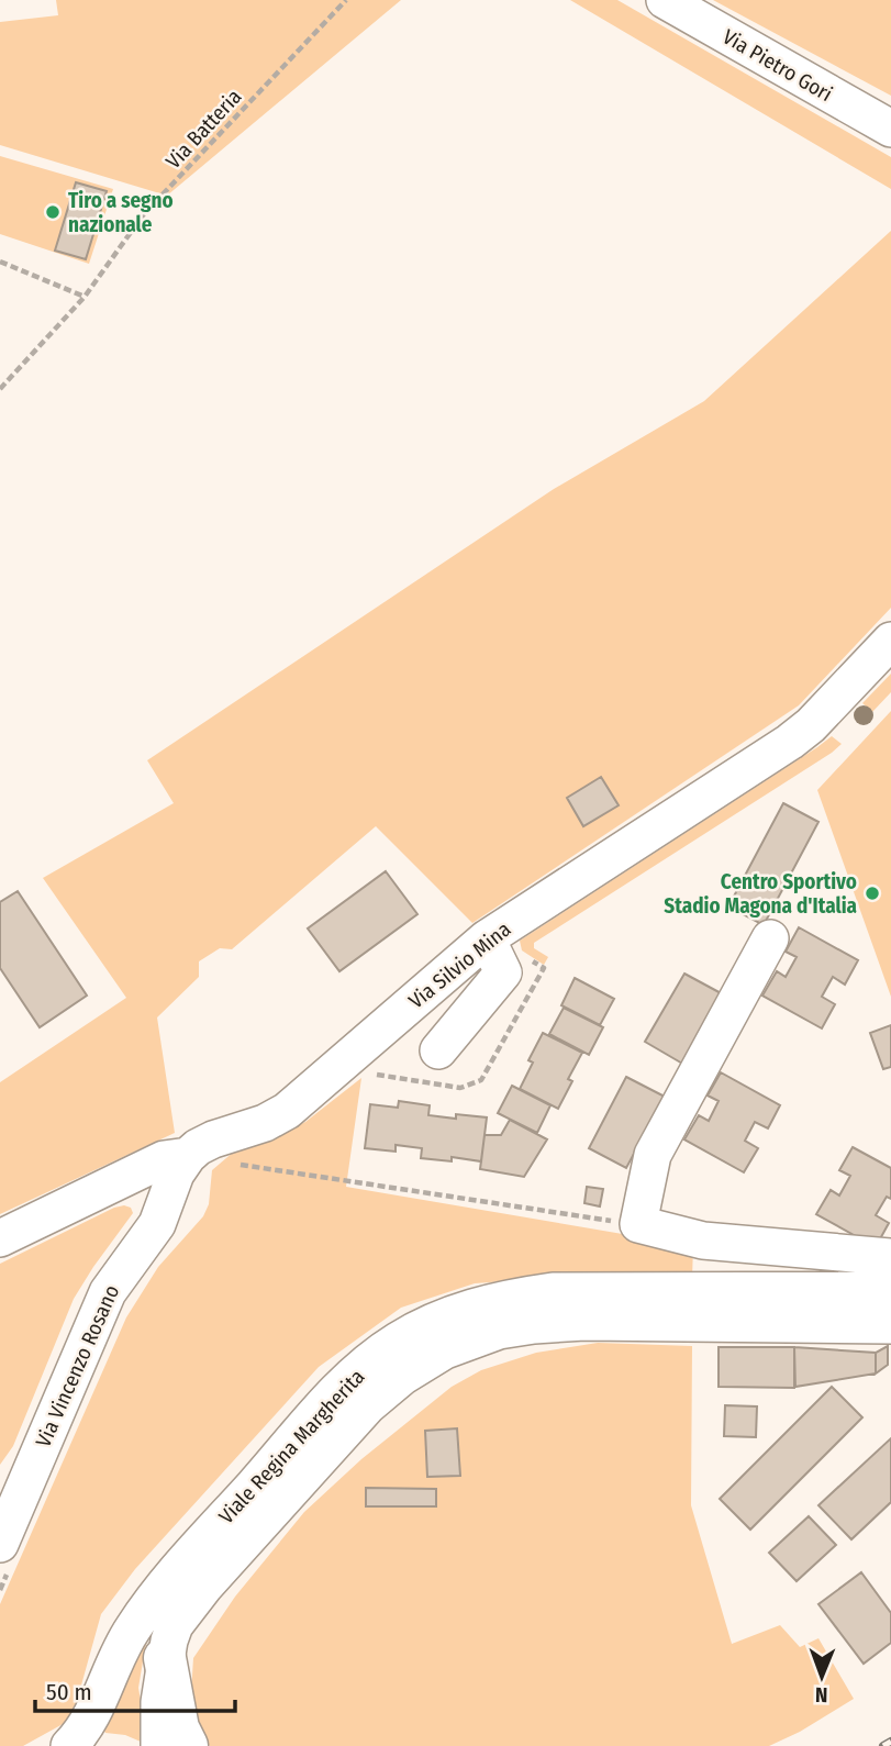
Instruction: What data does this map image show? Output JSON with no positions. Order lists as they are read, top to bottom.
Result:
{
  "streets": {
    "street": [
      "Via Pietro Gori",
      "Via Silvio Mina",
      "Via Vincenzo Rosano",
      "Viale Regina Margherita"
    ],
    "path": ["Via Batteria"]
  },
  "crossings": [
    ["Via Silvio Mina", "Via Vincenzo Rosano"]
  ],
  "places": ["Tiro a segno nazionale", "Centro Sportivo Stadio Magona d'Italia"],
  "scale_bar": "50 m",
  "north": "bottom"
}
